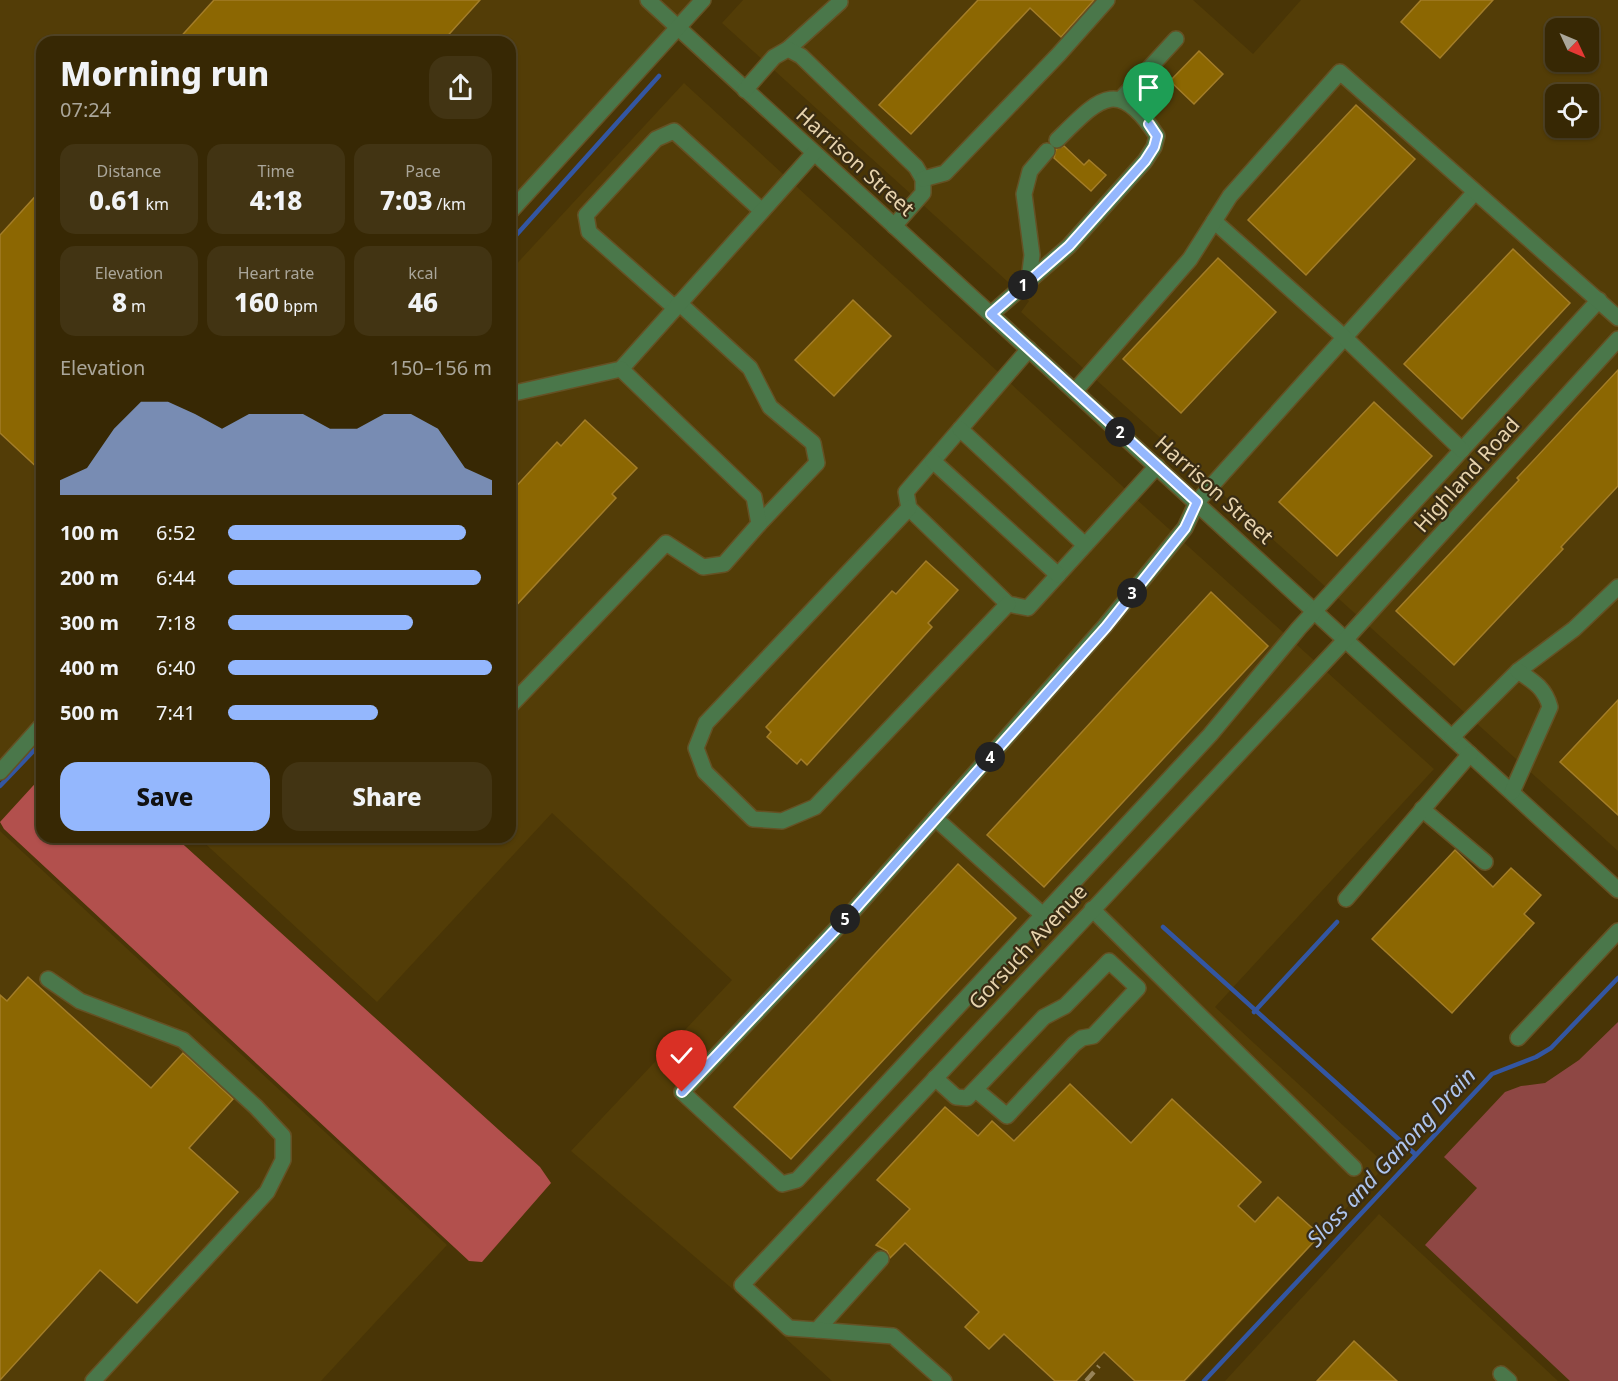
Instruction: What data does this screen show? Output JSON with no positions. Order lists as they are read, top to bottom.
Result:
{
  "streets": {
    "street": ["Harrison Street", "Highland Road", "Gorsuch Avenue"]
  },
  "crossings": [
    ["Harrison Street", "Highland Road"],
    ["Harrison Street", "Gorsuch Avenue"],
    ["Highland Road", "Gorsuch Avenue"]
  ],
  "water": ["Sloss and Ganong Drain"],
  "north": "bottom right",
  "page": {
    "heading": ["Morning run", "07:24"],
    "stats": [
      ["Distance", "0.61 km"],
      ["Time", "4:18"],
      ["Pace", "7:03 /km"],
      ["Elevation", "8 m"],
      ["Heart rate", "160 bpm"],
      ["kcal", "46"]
    ],
    "pins": [
      "1",
      "2",
      "3",
      "4",
      "5"
    ],
    "chart": ["Elevation", "150–156 m"],
    "list": [
      {
        "name": "100 m",
        "note": "6:52"
      },
      {
        "name": "200 m",
        "note": "6:44"
      },
      {
        "name": "300 m",
        "note": "7:18"
      },
      {
        "name": "400 m",
        "note": "6:40"
      },
      {
        "name": "500 m",
        "note": "7:41"
      }
    ],
    "buttons": ["Save", "Share"]
  }
}
